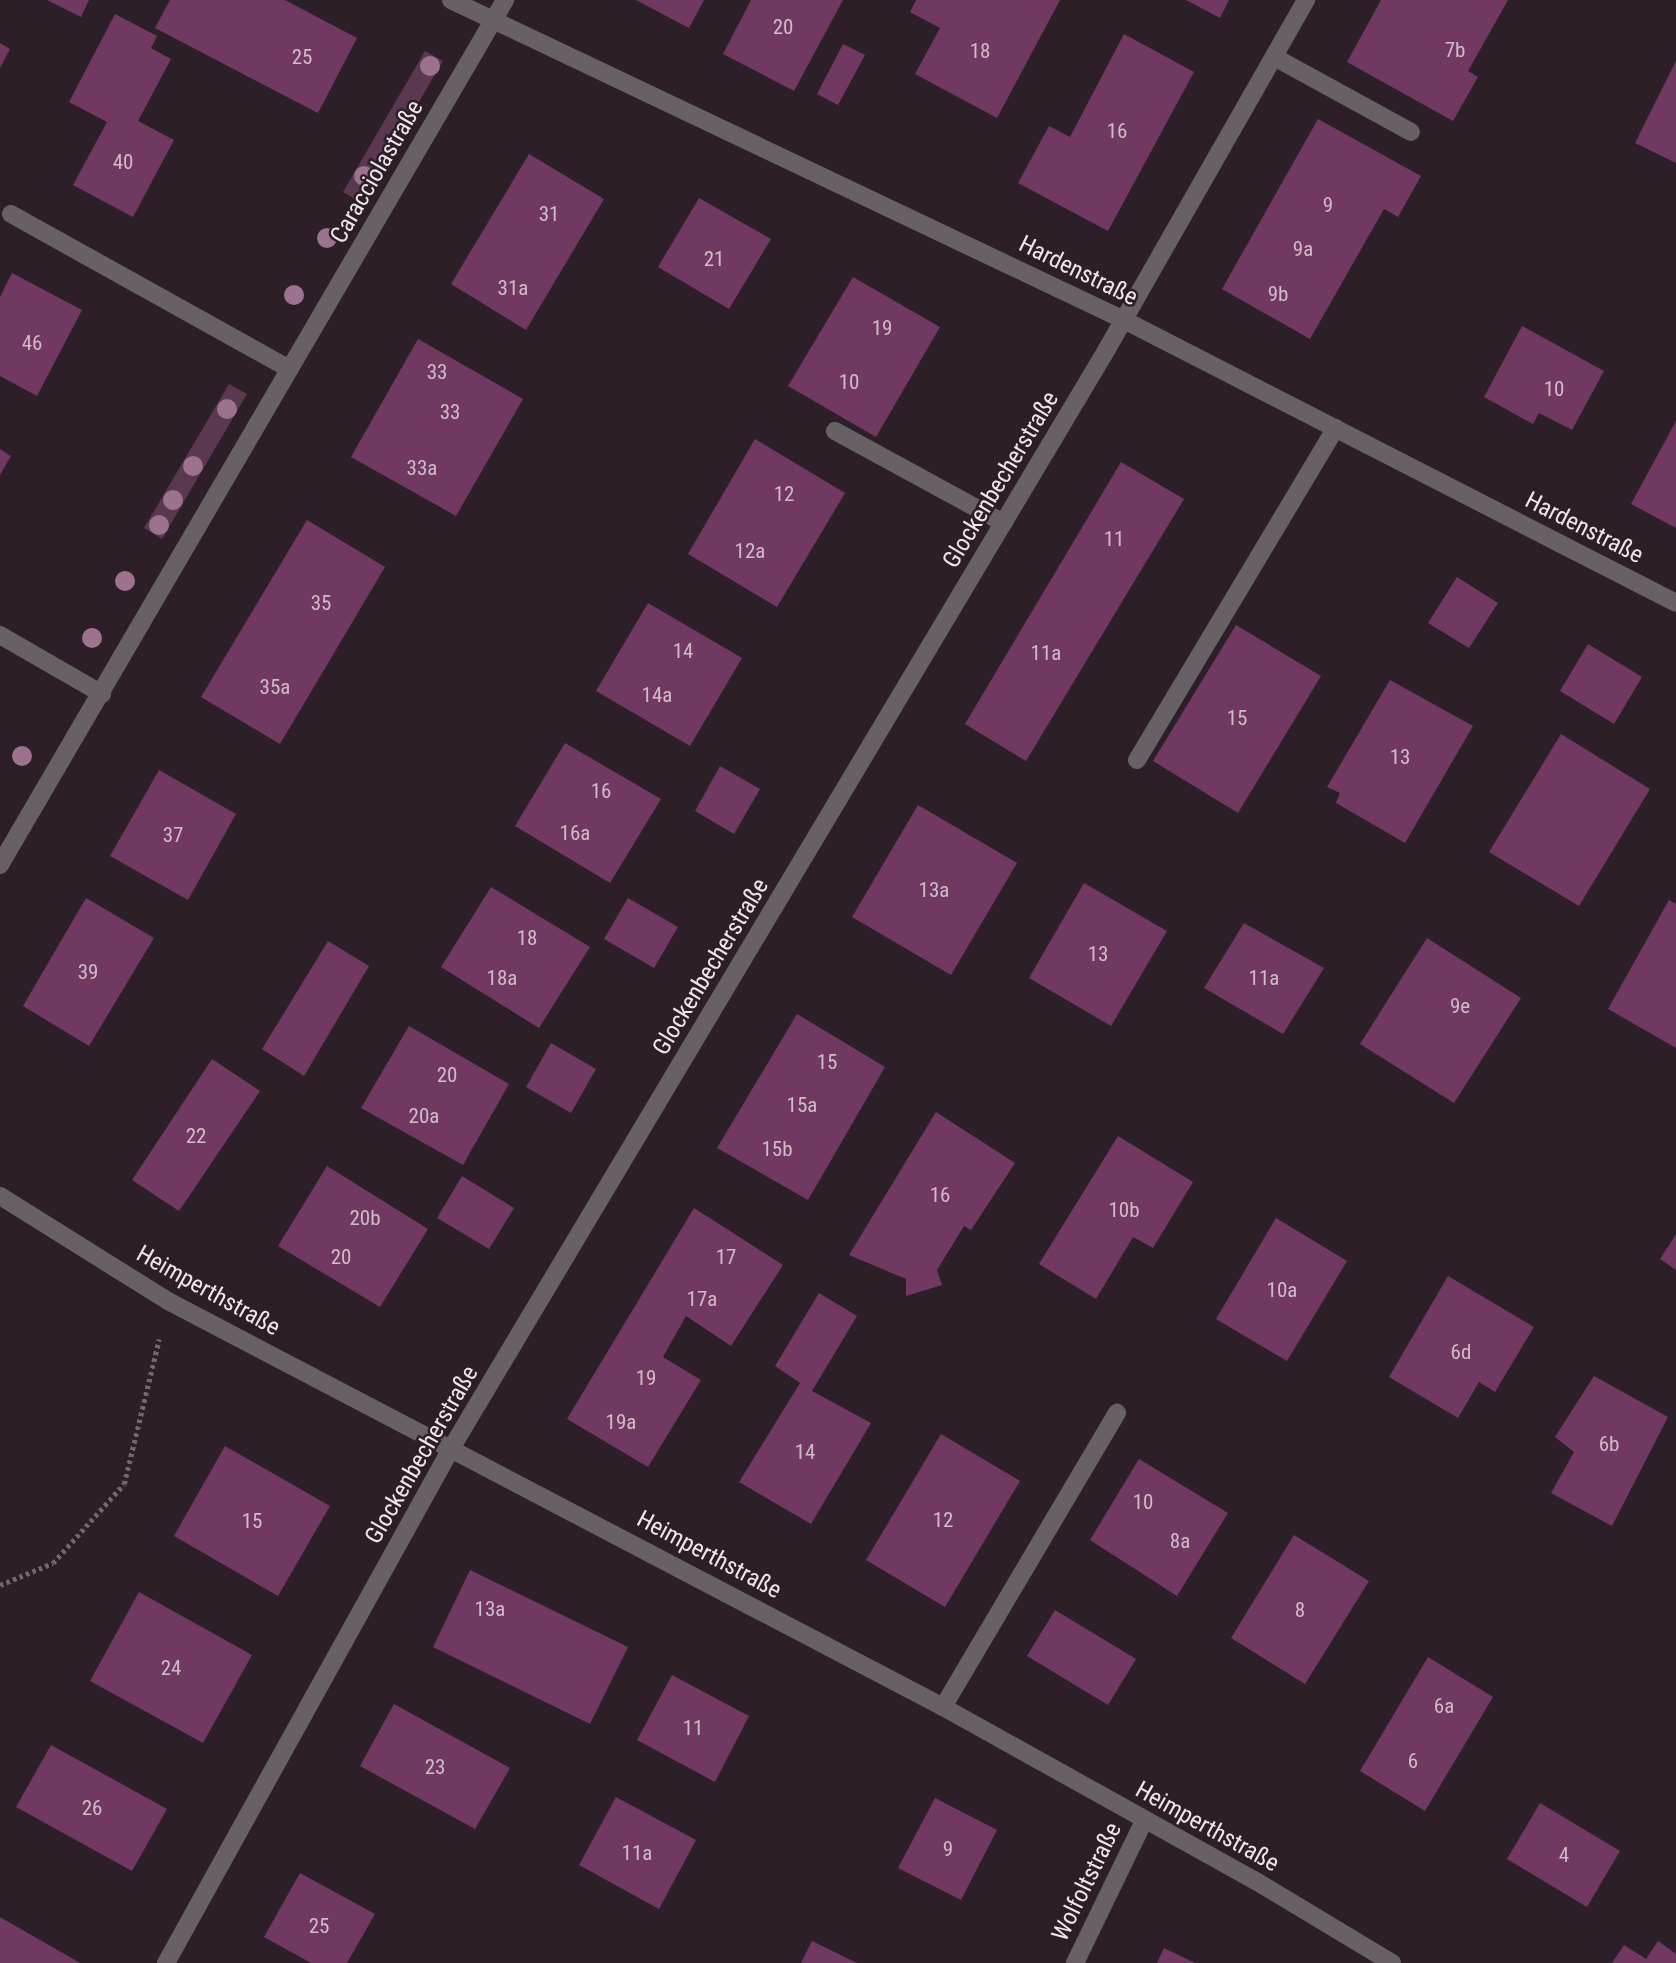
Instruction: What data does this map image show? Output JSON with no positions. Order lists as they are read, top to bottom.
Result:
{
  "streets": {
    "street": [
      "Caracciolastraße",
      "Hardenstraße",
      "Glockenbecherstraße",
      "Heimperthstraße",
      "Wolfoltstraße"
    ]
  },
  "crossings": [
    ["Caracciolastraße", "Hardenstraße"],
    ["Hardenstraße", "Glockenbecherstraße"],
    ["Glockenbecherstraße", "Heimperthstraße"],
    ["Heimperthstraße", "Wolfoltstraße"]
  ],
  "house_numbers": [
    "20",
    "7b",
    "18",
    "25",
    "16",
    "40",
    "9",
    "31",
    "9a",
    "21",
    "31a",
    "9b",
    "19",
    "46",
    "33",
    "10",
    "10",
    "33",
    "33a",
    "12",
    "11",
    "12a",
    "35",
    "14",
    "11a",
    "35a",
    "14a",
    "15",
    "13",
    "16",
    "16a",
    "37",
    "13a",
    "18",
    "13",
    "39",
    "18a",
    "11a",
    "9e",
    "15",
    "20",
    "15a",
    "20a",
    "22",
    "15b",
    "16",
    "10b",
    "20b",
    "20",
    "17",
    "10a",
    "17a",
    "6d",
    "19",
    "19a",
    "6b",
    "14",
    "10",
    "12",
    "15",
    "8a",
    "13a",
    "8",
    "24",
    "6a",
    "11",
    "6",
    "23",
    "26",
    "9",
    "11a",
    "4",
    "25"
  ]
}
